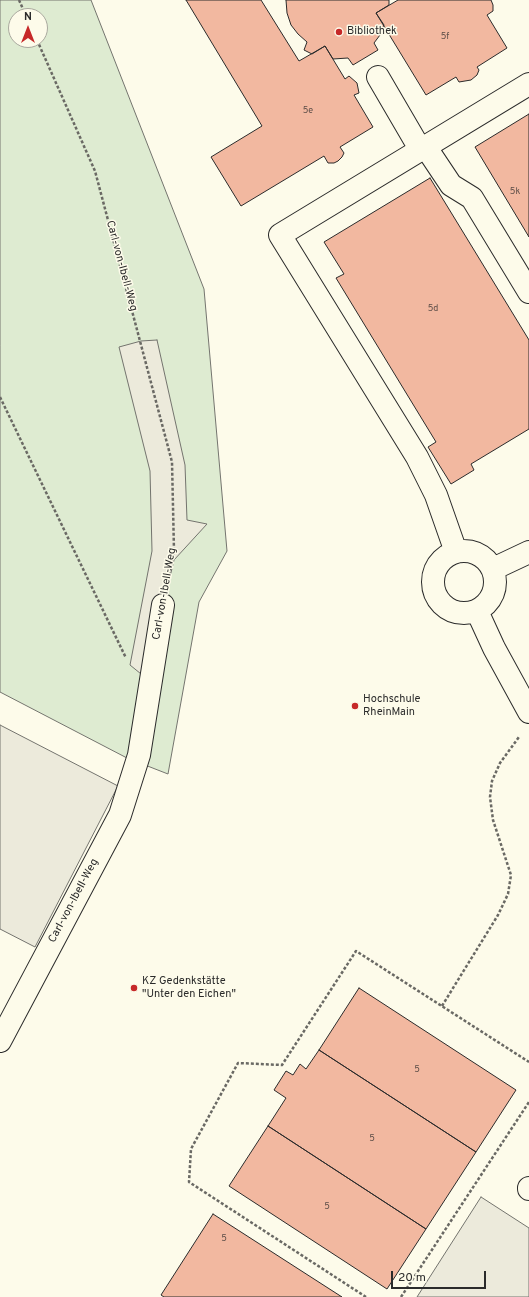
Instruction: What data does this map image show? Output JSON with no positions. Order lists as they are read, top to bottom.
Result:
{
  "streets": {
    "street": ["Carl-von-Ibell-Weg"]
  },
  "places": ["Bibliothek", "Hochschule RheinMain", "KZ Gedenkstätte \"Unter den Eichen\""],
  "house_numbers": [
    "5f",
    "5e",
    "5k",
    "5d",
    "5",
    "5",
    "5",
    "5"
  ],
  "scale_bar": "20 m",
  "north": "top"
}
